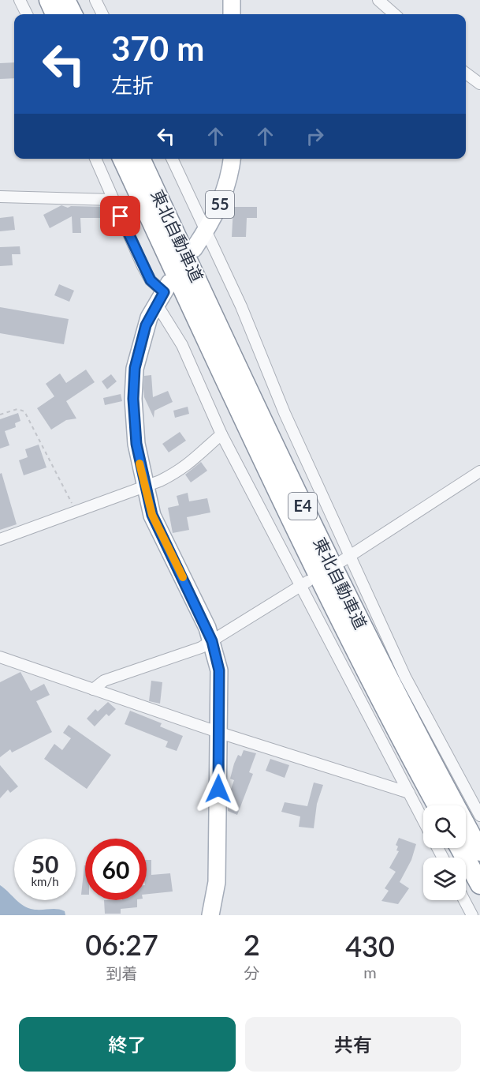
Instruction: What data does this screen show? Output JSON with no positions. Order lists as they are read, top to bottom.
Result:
{
  "streets": {
    "highway": ["東北自動車道", "E4"],
    "main road": ["55"]
  },
  "page": {
    "turn": ["370 m", "左折"],
    "speed": "50 km/h",
    "limit": "60",
    "eta": [
      "06:27",
      "到着",
      "2",
      "分",
      "430",
      "m"
    ],
    "buttons": ["終了", "共有"]
  }
}
